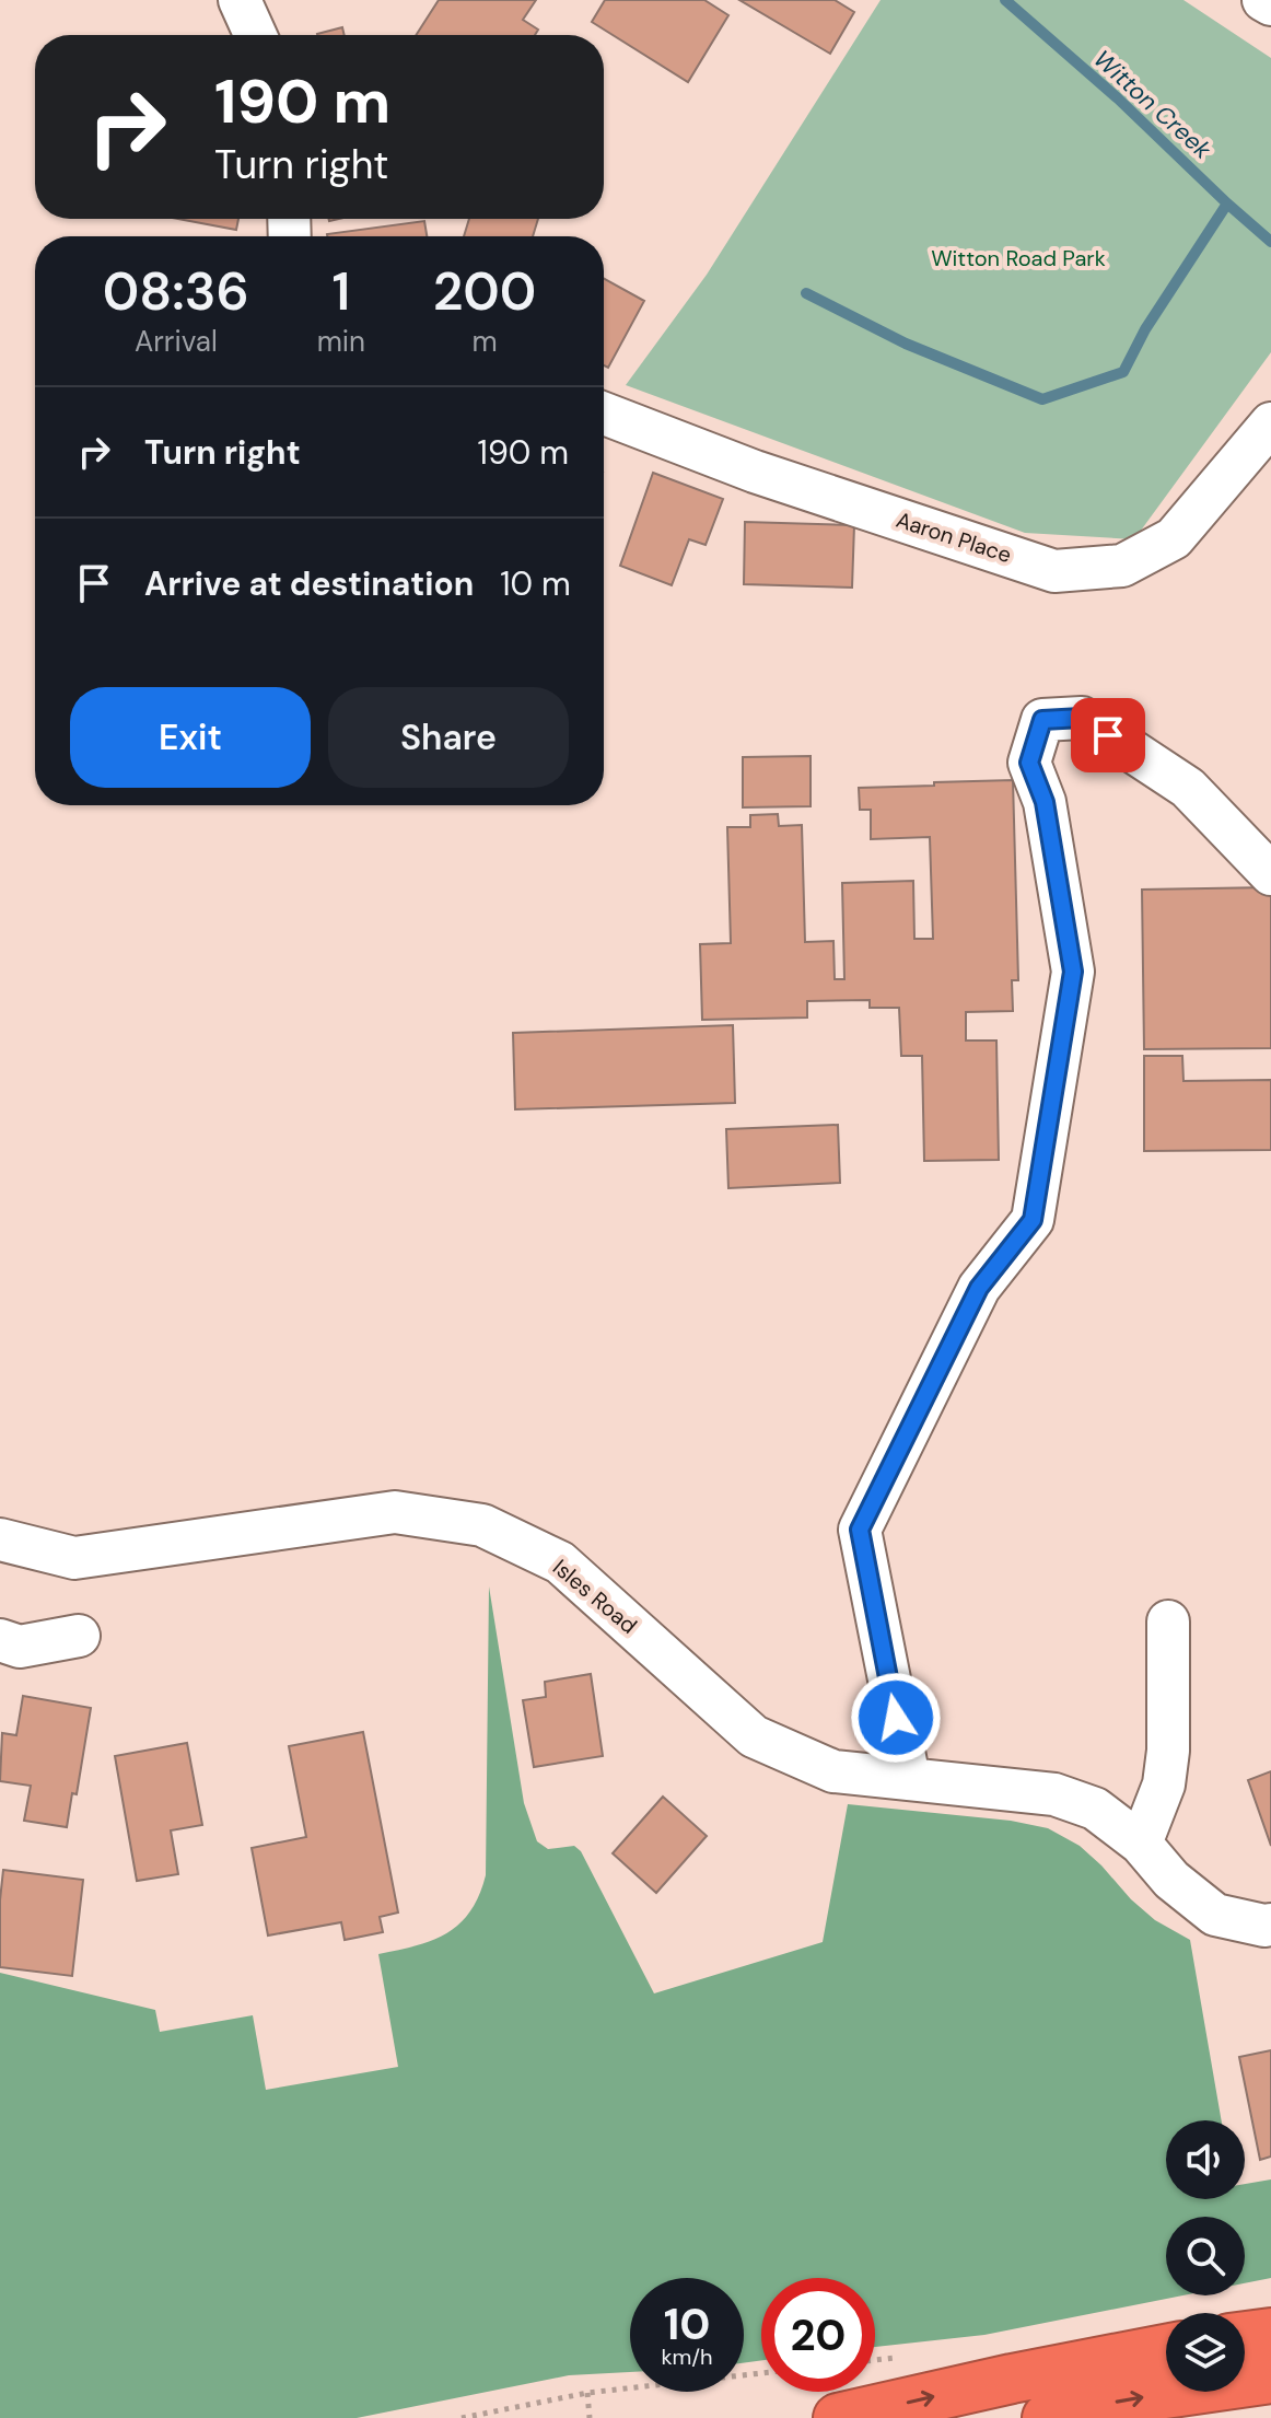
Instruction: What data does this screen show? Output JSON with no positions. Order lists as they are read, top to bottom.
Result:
{
  "streets": {
    "street": ["Aaron Place", "Isles Road"]
  },
  "water": ["Witton Creek"],
  "parks": ["Witton Road Park"],
  "page": {
    "turn": ["190 m", "Turn right"],
    "eta": [
      "08:36",
      "Arrival",
      "1",
      "min",
      "200",
      "m"
    ],
    "list": [
      {
        "name": "Turn right",
        "value": "190 m"
      },
      {
        "name": "Arrive at destination",
        "value": "10 m"
      }
    ],
    "buttons": ["Exit", "Share"],
    "speed": "10 km/h",
    "limit": "20"
  }
}
